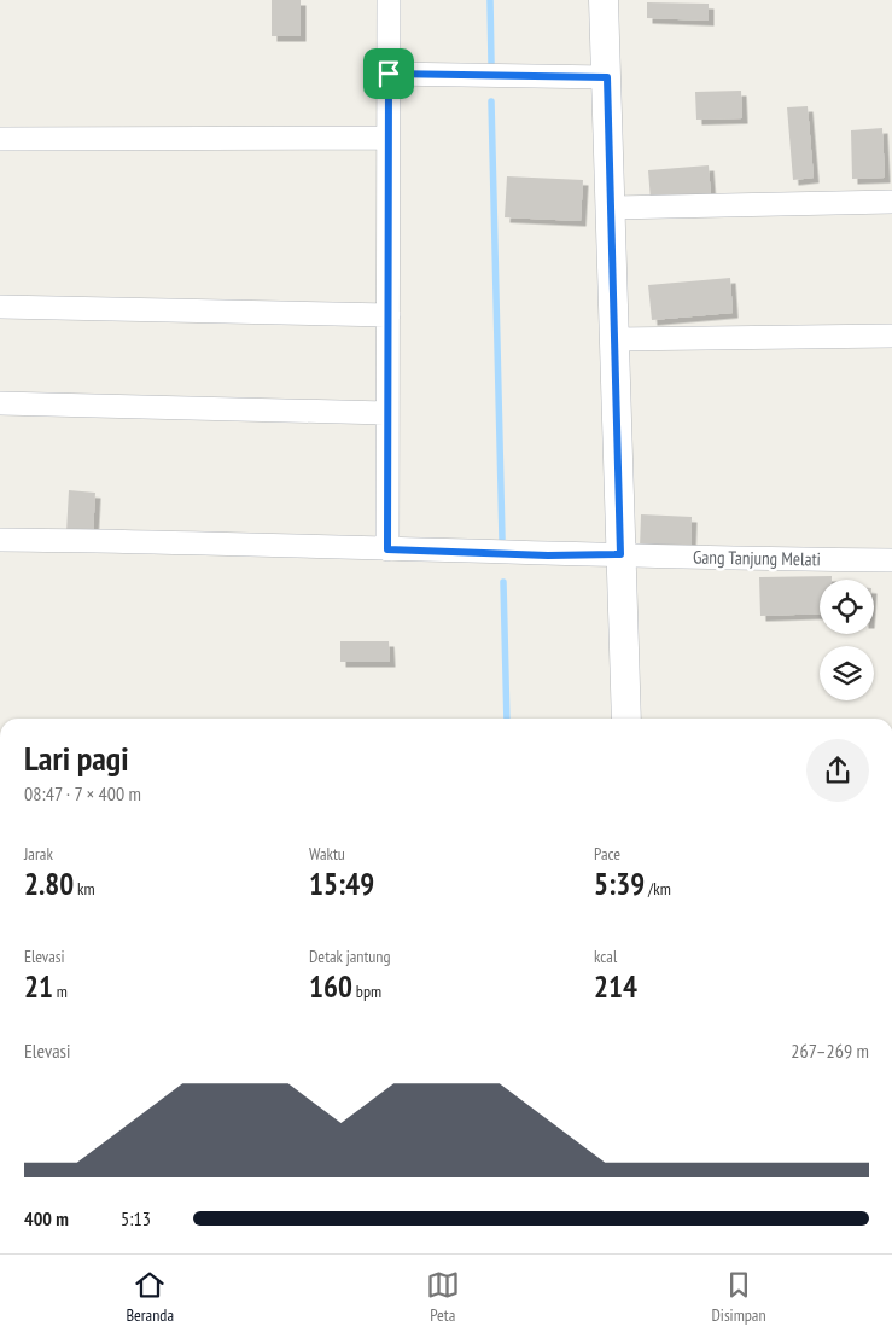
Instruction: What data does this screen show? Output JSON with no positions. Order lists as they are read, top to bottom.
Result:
{
  "streets": {
    "street": ["Gang Tanjung Melati"]
  },
  "page": {
    "heading": ["Lari pagi", "08:47 · 7 × 400 m"],
    "stats": [
      ["Jarak", "2.80 km"],
      ["Waktu", "15:49"],
      ["Pace", "5:39 /km"],
      ["Elevasi", "21 m"],
      ["Detak jantung", "160 bpm"],
      ["kcal", "214"]
    ],
    "chart": ["Elevasi", "267–269 m"],
    "list": [
      {
        "name": "400 m",
        "note": "5:13"
      }
    ],
    "tabs": ["Beranda", "Peta", "Disimpan"]
  }
}
